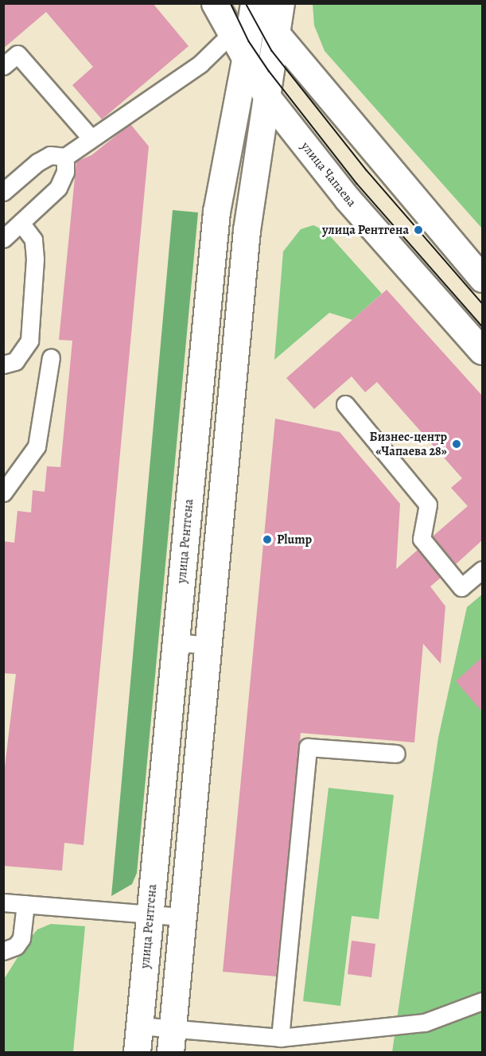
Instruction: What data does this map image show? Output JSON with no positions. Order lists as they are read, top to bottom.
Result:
{
  "streets": {
    "street": ["улица Чапаева", "улица Рентгена"]
  },
  "crossings": [
    ["улица Чапаева", "улица Рентгена"]
  ],
  "places": ["улица Рентгена", "Бизнес-центр «Чапаева 28»", "Plump"]
}
